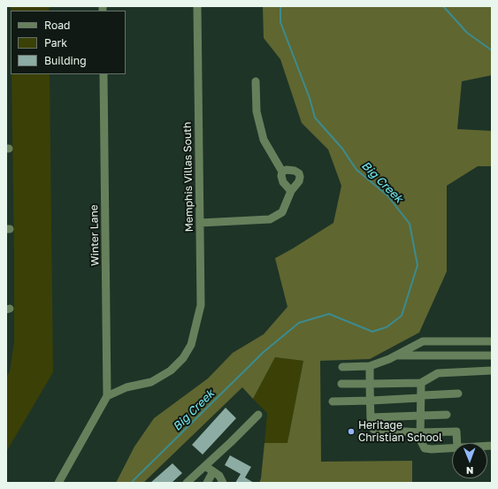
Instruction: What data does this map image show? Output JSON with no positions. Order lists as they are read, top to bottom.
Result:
{
  "streets": {
    "street": ["Memphis Villas South", "Winter Lane"]
  },
  "crossings": [
    ["Memphis Villas South", "Winter Lane"]
  ],
  "water": ["Big Creek"],
  "places": ["Heritage Christian School"],
  "legend": ["Road", "Park", "Building"],
  "north": "bottom"
}
